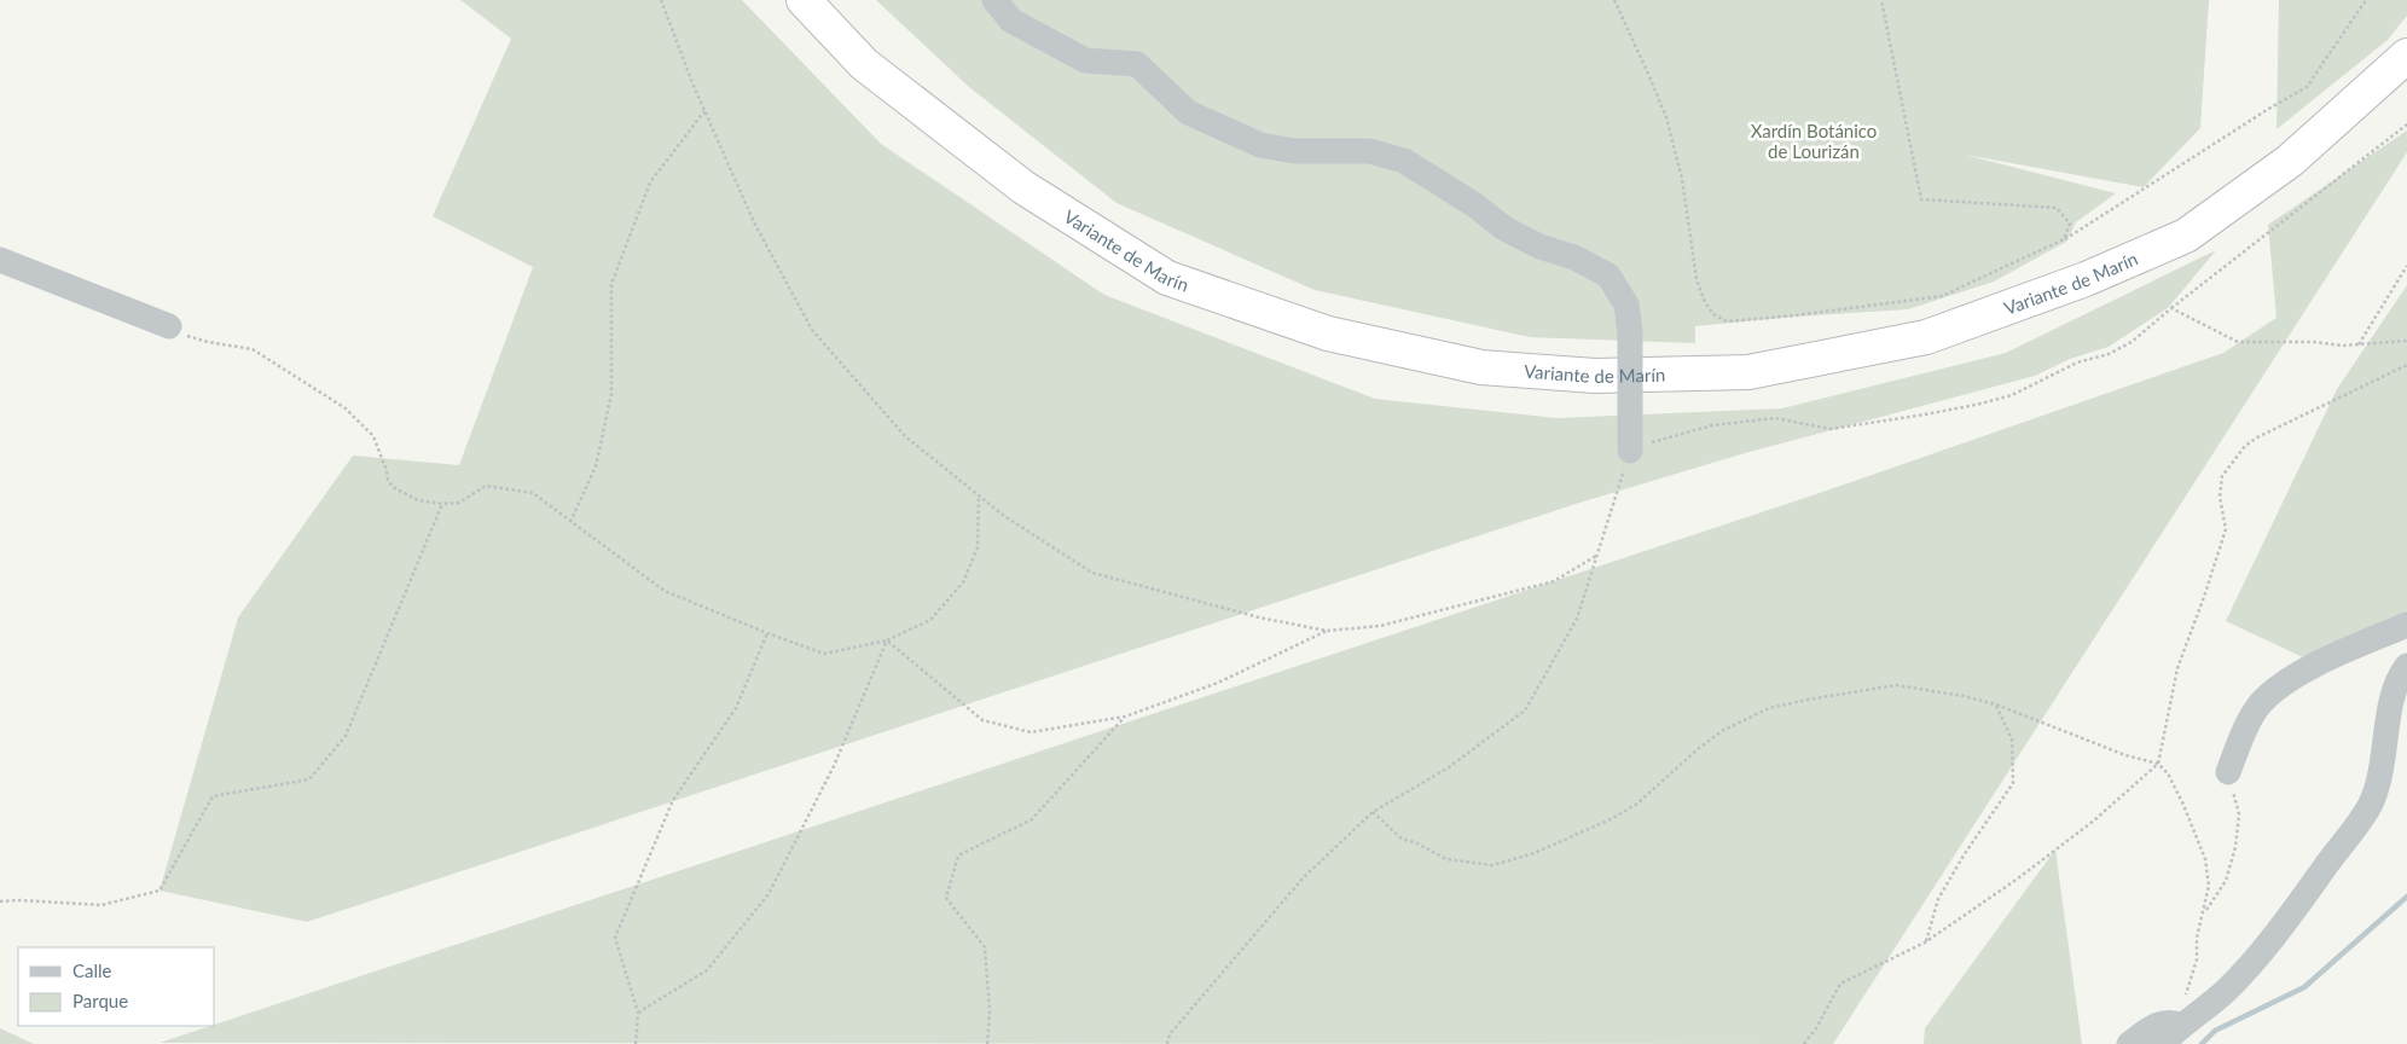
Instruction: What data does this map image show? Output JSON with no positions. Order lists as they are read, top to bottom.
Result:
{
  "streets": {
    "highway": ["Variante de Marín"]
  },
  "parks": ["Xardín Botánico de Lourizán"],
  "legend": ["Calle", "Parque"]
}
